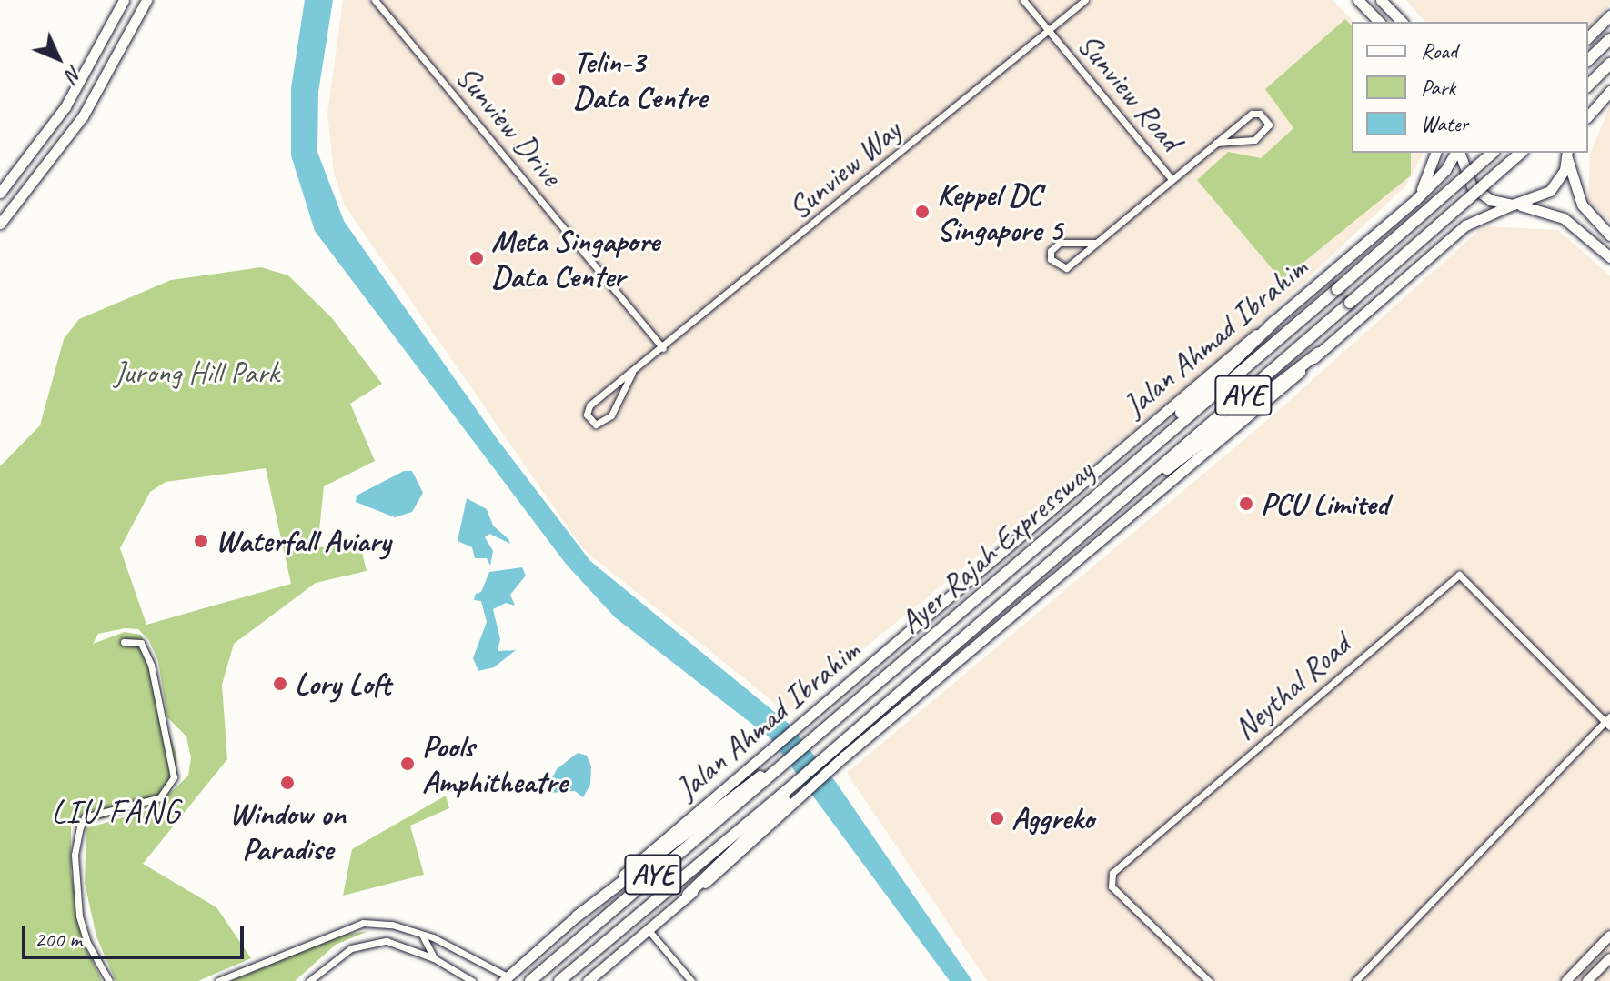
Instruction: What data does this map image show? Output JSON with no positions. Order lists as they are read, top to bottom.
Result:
{
  "streets": {
    "highway": ["AYE", "Ayer Rajah Expressway"],
    "main road": ["Jalan Ahmad Ibrahim"],
    "street": [
      "Sunview Road",
      "Sunview Drive",
      "Sunview Way",
      "Neythal Road"
    ]
  },
  "crossings": [
    ["Sunview Road", "Sunview Way"],
    ["Sunview Drive", "Sunview Way"]
  ],
  "districts": ["LIU FANG"],
  "parks": ["Jurong Hill Park"],
  "places": [
    "Telin-3 Data Centre",
    "Keppel DC Singapore 5",
    "Meta Singapore Data Center",
    "PCU Limited",
    "Waterfall Aviary",
    "Lory Loft",
    "Pools Amphitheatre",
    "Window on Paradise",
    "Aggreko"
  ],
  "legend": ["Road", "Park", "Water"],
  "scale_bar": "200 m",
  "north": "bottom right"
}
